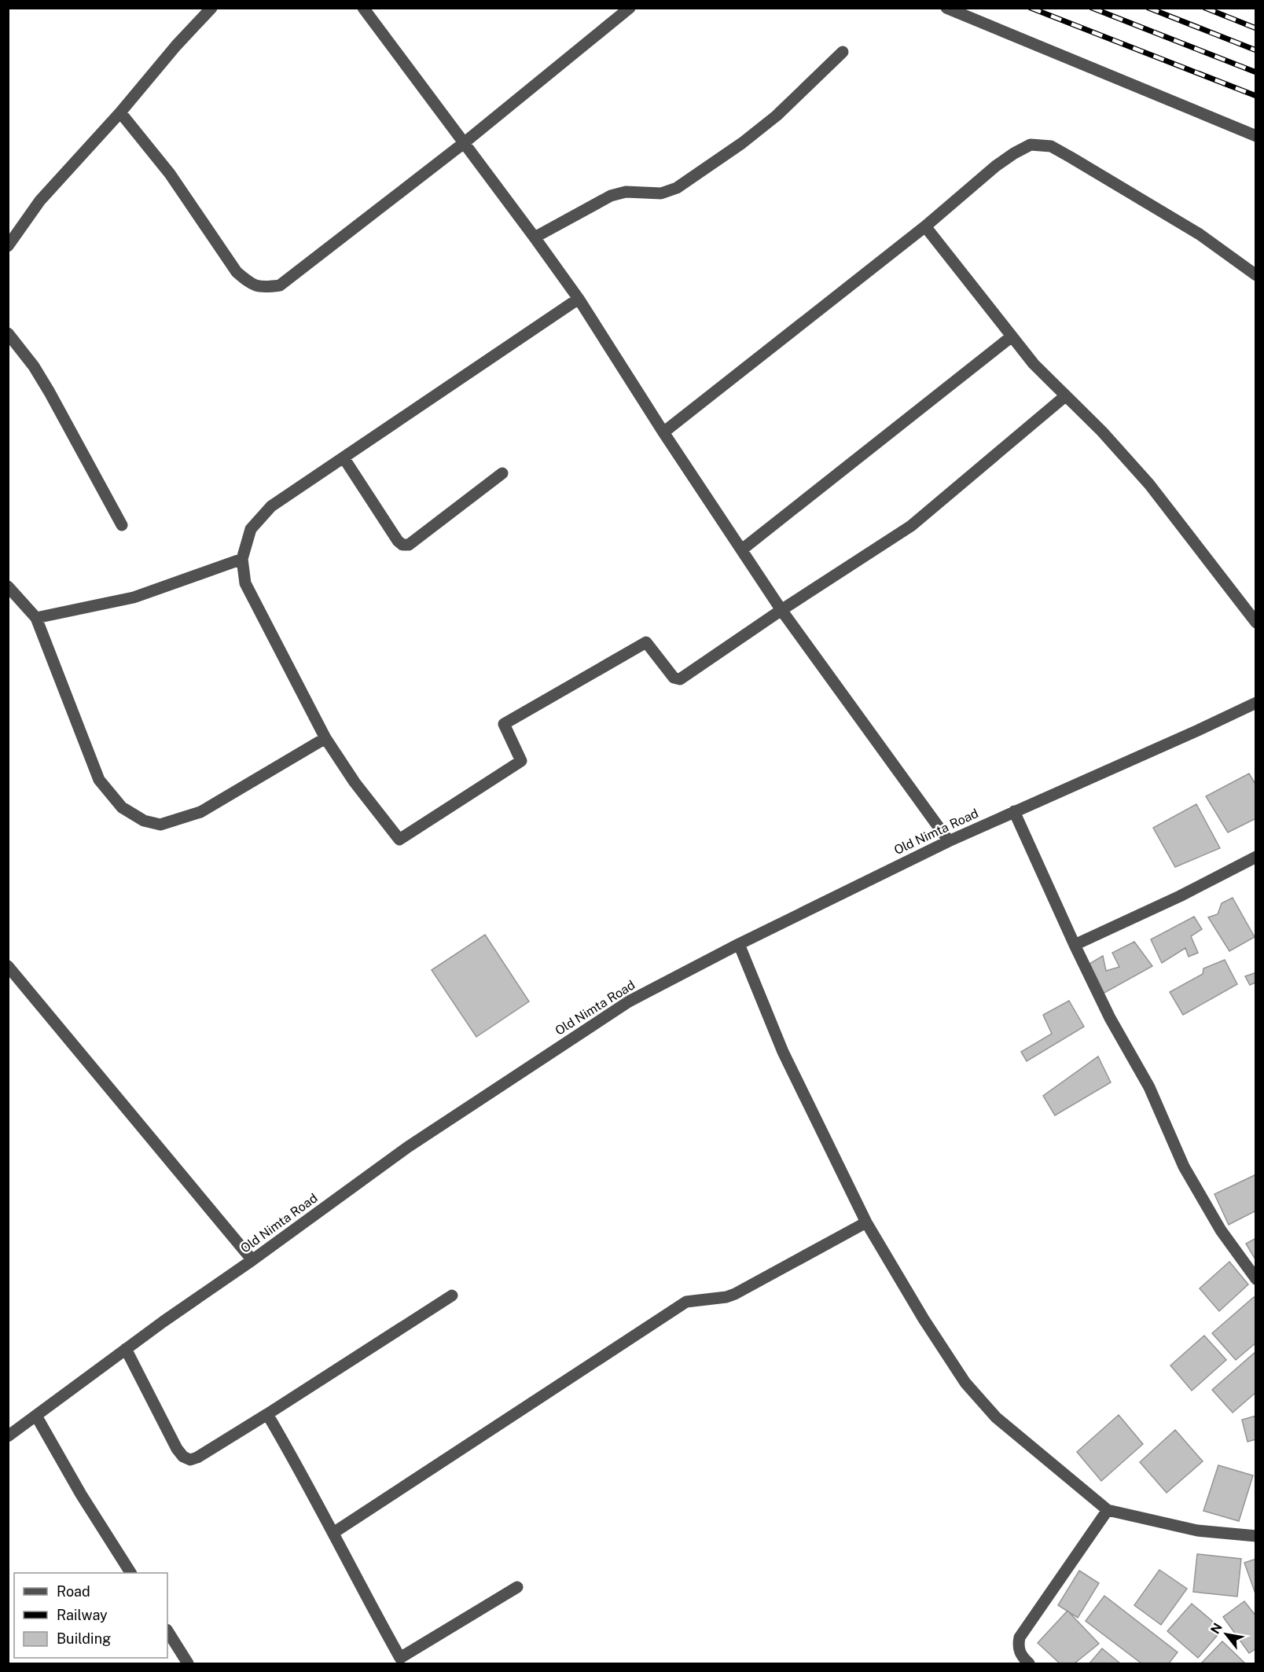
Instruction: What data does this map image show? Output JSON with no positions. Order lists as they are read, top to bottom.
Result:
{
  "streets": {
    "street": ["Old Nimta Road"]
  },
  "legend": ["Road", "Railway", "Building"],
  "north": "top left"
}
